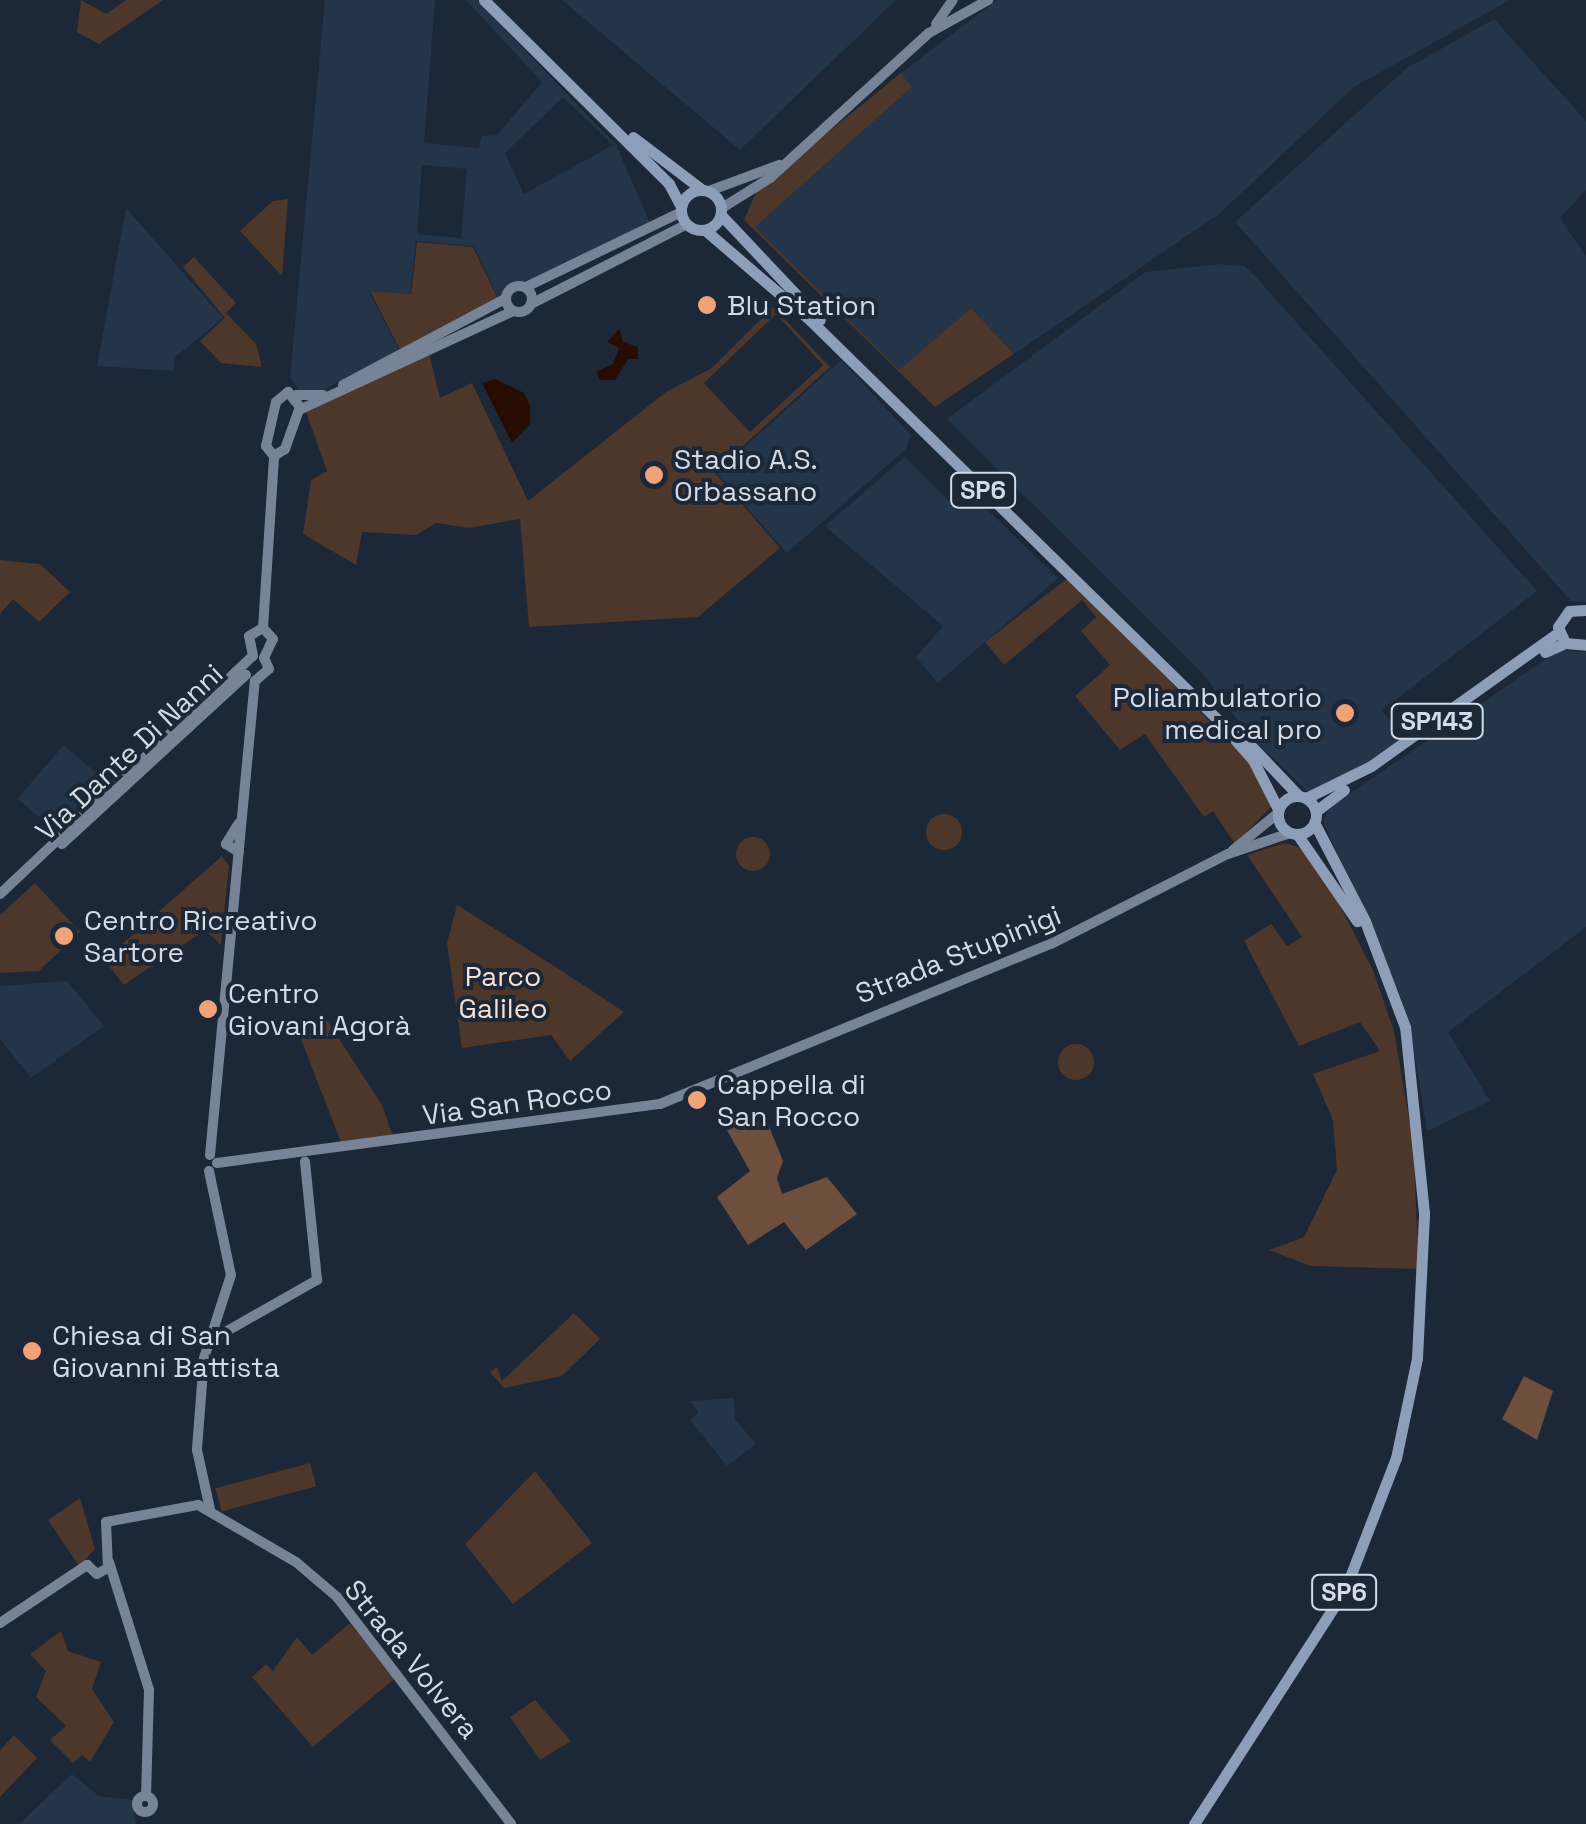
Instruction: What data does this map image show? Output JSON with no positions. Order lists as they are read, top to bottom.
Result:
{
  "streets": {
    "main road": ["SP6", "SP143"],
    "street": [
      "Via Dante Di Nanni",
      "Strada Stupinigi",
      "Via San Rocco",
      "Strada Volvera"
    ]
  },
  "crossings": [
    ["SP6", "SP143"],
    ["SP6", "Strada Stupinigi"],
    ["Strada Stupinigi", "Via San Rocco"]
  ],
  "parks": ["Parco Galileo"],
  "places": [
    "Blu Station",
    "Stadio A.S. Orbassano",
    "Poliambulatorio medical pro",
    "Centro Ricreativo Sartore",
    "Centro Giovani Agorà",
    "Cappella di San Rocco",
    "Chiesa di San Giovanni Battista"
  ]
}
